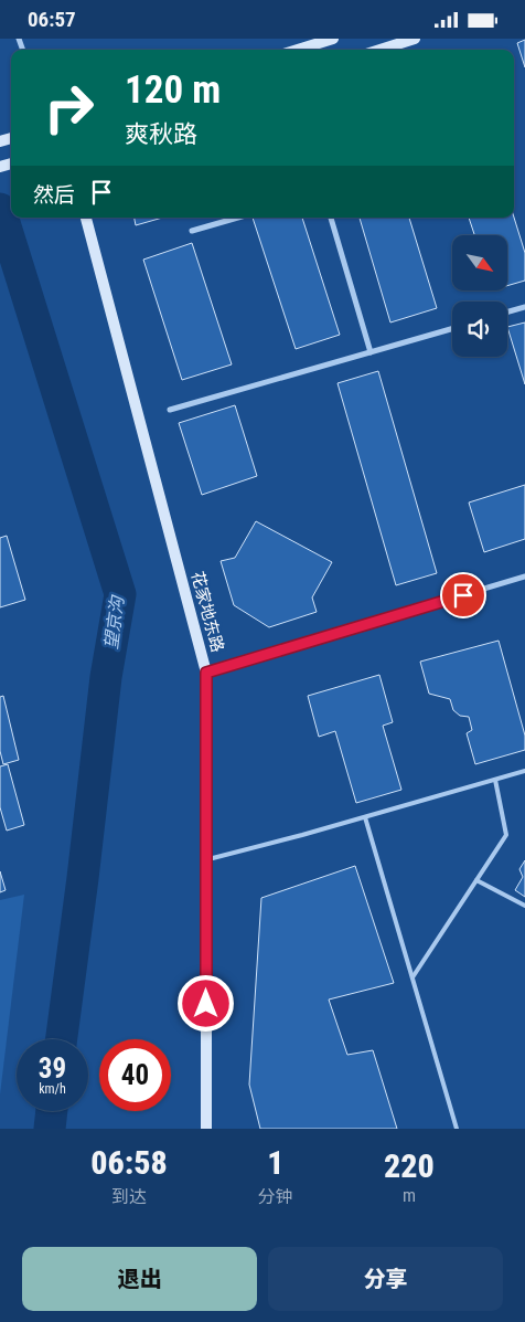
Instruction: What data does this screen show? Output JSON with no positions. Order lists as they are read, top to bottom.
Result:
{
  "streets": {
    "street": ["花家地东路"]
  },
  "water": ["望京沟"],
  "north": "bottom right",
  "page": {
    "status": "06:57",
    "turn": ["120 m", "爽秋路"],
    "then": "然后",
    "speed": "39 km/h",
    "limit": "40",
    "eta": [
      "06:58",
      "到达",
      "1",
      "分钟",
      "220",
      "m"
    ],
    "buttons": ["退出", "分享"]
  }
}
